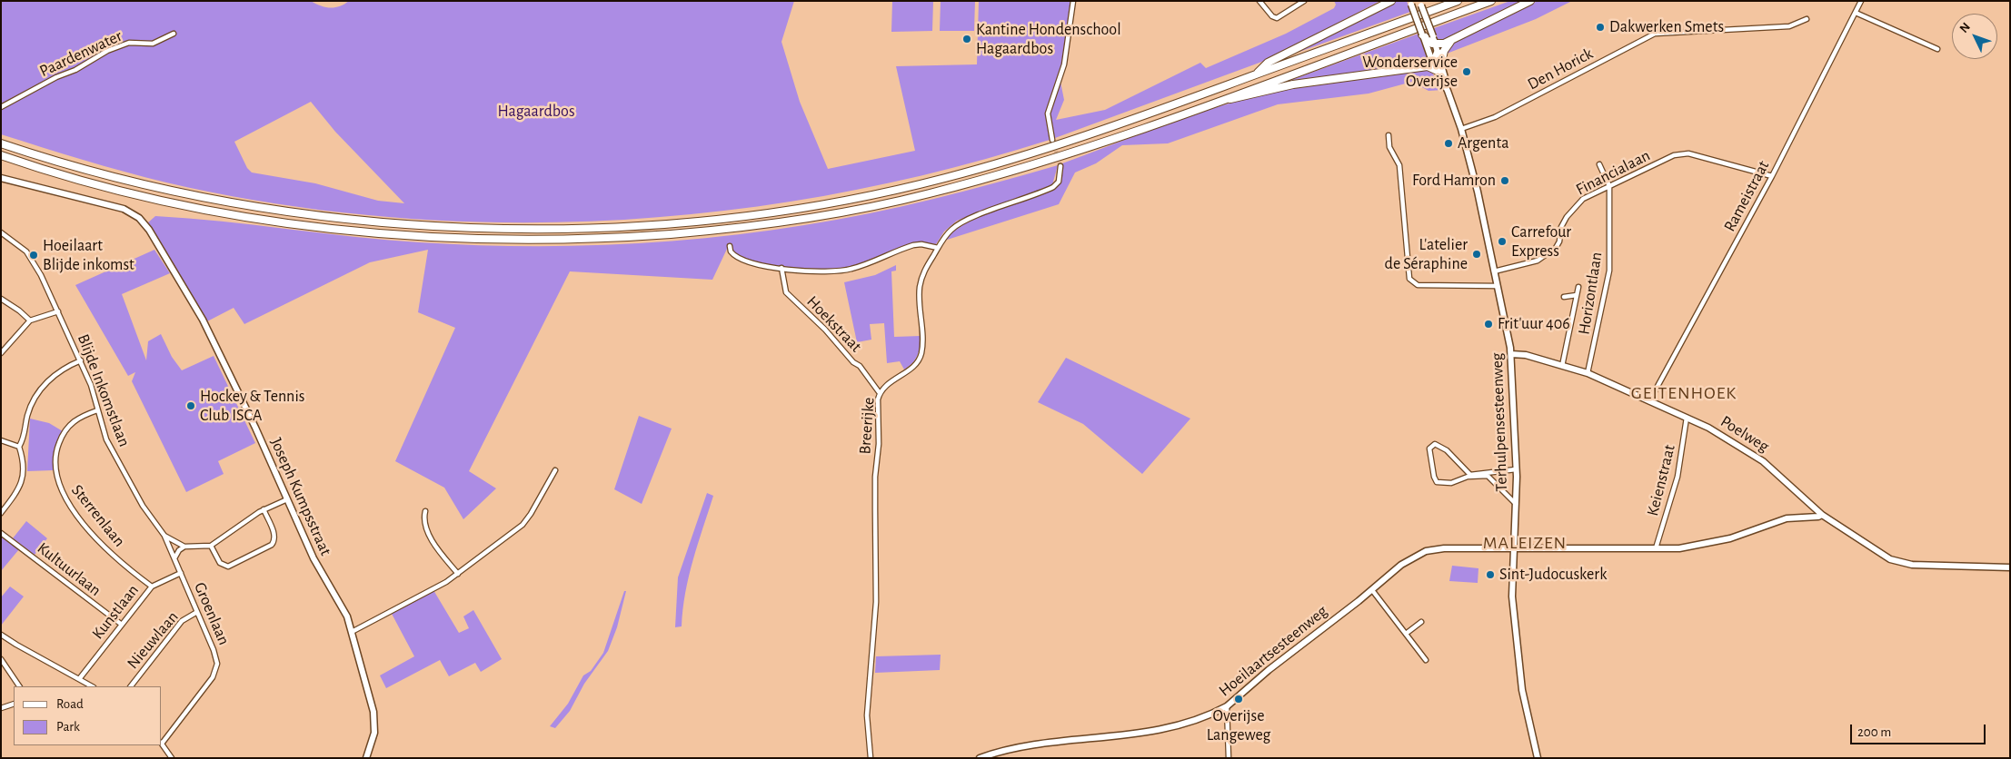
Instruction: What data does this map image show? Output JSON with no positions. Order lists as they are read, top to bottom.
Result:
{
  "streets": {
    "street": [
      "Paardenwater",
      "Den Horick",
      "Financialaan",
      "Rameistraat",
      "Horizontlaan",
      "Hoekstraat",
      "Blijde Inkomstlaan",
      "Terhulpensesteenweg",
      "Breerijke",
      "Poelweg",
      "Keienstraat",
      "Joseph Kumpsstraat",
      "Sterrenlaan",
      "Kultuurlaan",
      "Kunstlaan",
      "Groenlaan",
      "Nieuwlaan",
      "Hoeilaartsesteenweg"
    ]
  },
  "crossings": [
    ["Den Horick", "Terhulpensesteenweg"],
    ["Financialaan", "Rameistraat"],
    ["Financialaan", "Horizontlaan"],
    ["Financialaan", "Terhulpensesteenweg"],
    ["Rameistraat", "Poelweg"],
    ["Horizontlaan", "Poelweg"],
    ["Hoekstraat", "Breerijke"],
    ["Blijde Inkomstlaan", "Sterrenlaan"],
    ["Blijde Inkomstlaan", "Groenlaan"],
    ["Terhulpensesteenweg", "Poelweg"],
    ["Terhulpensesteenweg", "Hoeilaartsesteenweg"],
    ["Poelweg", "Keienstraat"],
    ["Poelweg", "Hoeilaartsesteenweg"],
    ["Keienstraat", "Hoeilaartsesteenweg"],
    ["Sterrenlaan", "Kunstlaan"],
    ["Kultuurlaan", "Kunstlaan"],
    ["Kunstlaan", "Groenlaan"],
    ["Groenlaan", "Nieuwlaan"]
  ],
  "districts": ["GEITENHOEK", "MALEIZEN"],
  "parks": ["Hagaardbos"],
  "places": [
    "Dakwerken Smets",
    "Kantine Hondenschool Hagaardbos",
    "Wonderservice Overijse",
    "Argenta",
    "Ford Hamron",
    "Carrefour Express",
    "L'atelier de Séraphine",
    "Hoeilaart Blijde inkomst",
    "Frit'uur 406",
    "Hockey & Tennis Club ISCA",
    "Sint-Judocuskerk",
    "Overijse Langeweg"
  ],
  "legend": ["Road", "Park"],
  "scale_bar": "200 m",
  "north": "top left"
}
